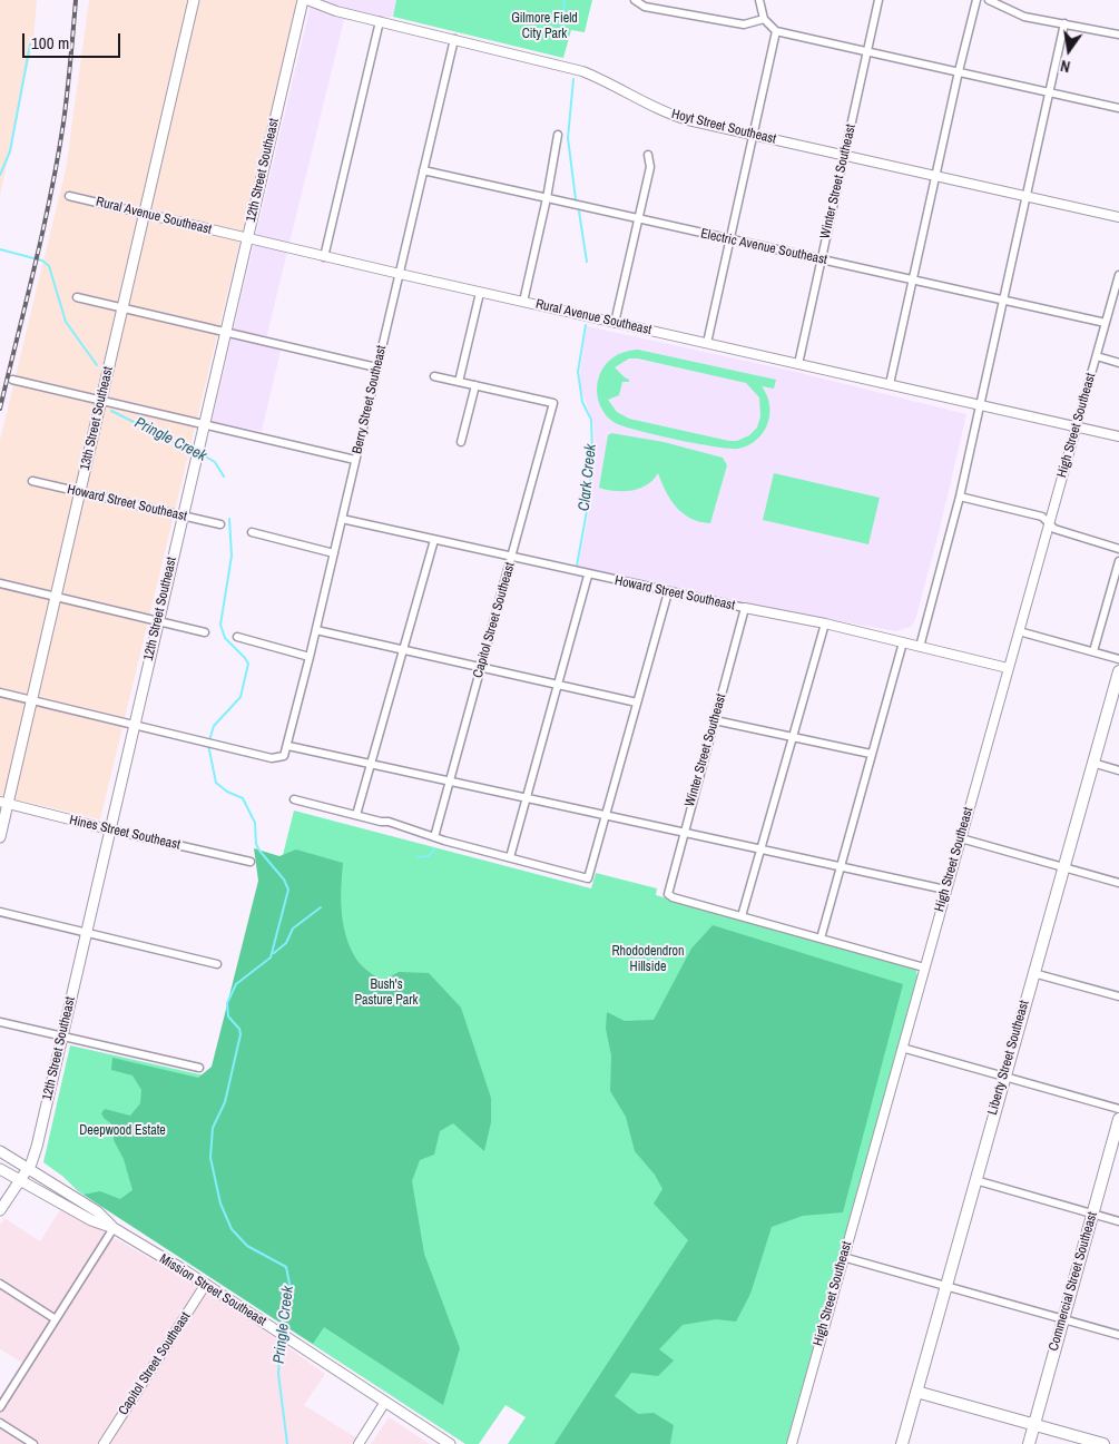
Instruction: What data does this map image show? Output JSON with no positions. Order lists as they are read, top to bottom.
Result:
{
  "streets": {
    "main road": [
      "12th Street Southeast",
      "13th Street Southeast",
      "Liberty Street Southeast",
      "Commercial Street Southeast",
      "Mission Street Southeast"
    ],
    "street": [
      "Hoyt Street Southeast",
      "Winter Street Southeast",
      "Rural Avenue Southeast",
      "Electric Avenue Southeast",
      "Berry Street Southeast",
      "High Street Southeast",
      "Howard Street Southeast",
      "Capitol Street Southeast",
      "Hines Street Southeast"
    ]
  },
  "crossings": [
    ["Hoyt Street Southeast", "12th Street Southeast"],
    ["Hoyt Street Southeast", "Winter Street Southeast"],
    ["Hoyt Street Southeast", "Berry Street Southeast"],
    ["12th Street Southeast", "Rural Avenue Southeast"],
    ["12th Street Southeast", "Berry Street Southeast"],
    ["12th Street Southeast", "Howard Street Southeast"],
    ["12th Street Southeast", "Hines Street Southeast"],
    ["12th Street Southeast", "Mission Street Southeast"],
    ["Winter Street Southeast", "Rural Avenue Southeast"],
    ["Winter Street Southeast", "Electric Avenue Southeast"],
    ["Winter Street Southeast", "Howard Street Southeast"],
    ["Rural Avenue Southeast", "Berry Street Southeast"],
    ["Rural Avenue Southeast", "13th Street Southeast"],
    ["Rural Avenue Southeast", "High Street Southeast"],
    ["Electric Avenue Southeast", "Berry Street Southeast"],
    ["Electric Avenue Southeast", "High Street Southeast"],
    ["Berry Street Southeast", "Howard Street Southeast"],
    ["13th Street Southeast", "Howard Street Southeast"],
    ["13th Street Southeast", "Hines Street Southeast"],
    ["High Street Southeast", "Howard Street Southeast"],
    ["Howard Street Southeast", "Capitol Street Southeast"],
    ["Capitol Street Southeast", "Mission Street Southeast"]
  ],
  "water": ["Pringle Creek", "Clark Creek"],
  "parks": [
    "Gilmore Field City Park",
    "Rhododendron Hillside",
    "Bush's Pasture Park",
    "Deepwood Estate"
  ],
  "scale_bar": "100 m",
  "north": "bottom"
}
